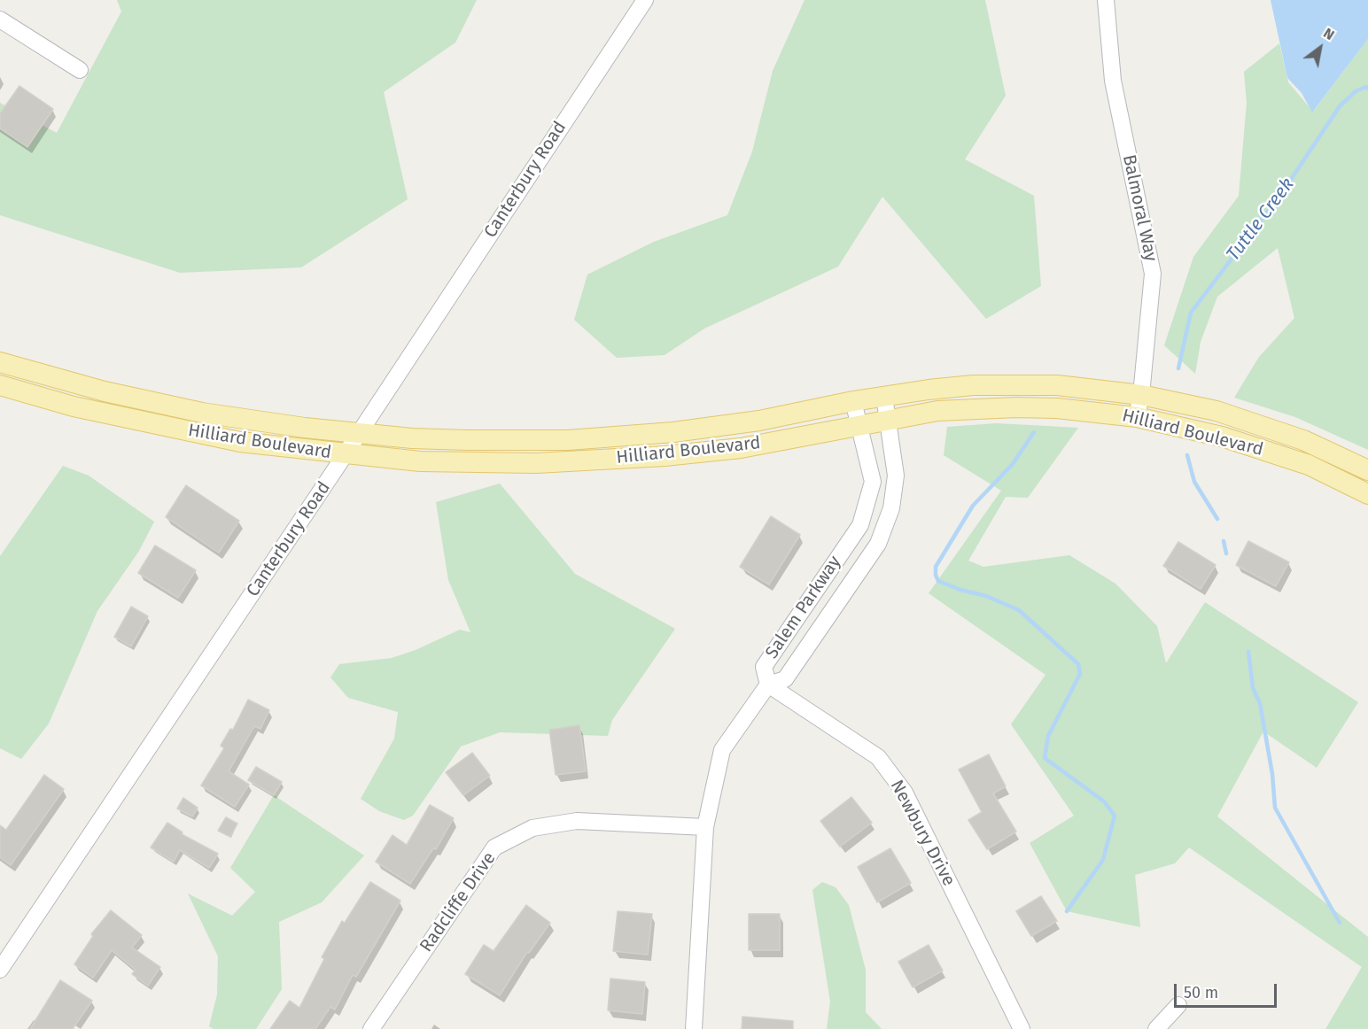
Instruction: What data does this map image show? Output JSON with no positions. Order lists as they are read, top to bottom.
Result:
{
  "streets": {
    "main road": ["Hilliard Boulevard"],
    "street": [
      "Canterbury Road",
      "Balmoral Way",
      "Salem Parkway",
      "Newbury Drive",
      "Radcliffe Drive"
    ]
  },
  "crossings": [
    ["Canterbury Road", "Hilliard Boulevard"],
    ["Balmoral Way", "Hilliard Boulevard"],
    ["Hilliard Boulevard", "Salem Parkway"],
    ["Salem Parkway", "Newbury Drive"],
    ["Salem Parkway", "Radcliffe Drive"]
  ],
  "water": ["Tuttle Creek"],
  "scale_bar": "50 m",
  "north": "top right"
}
